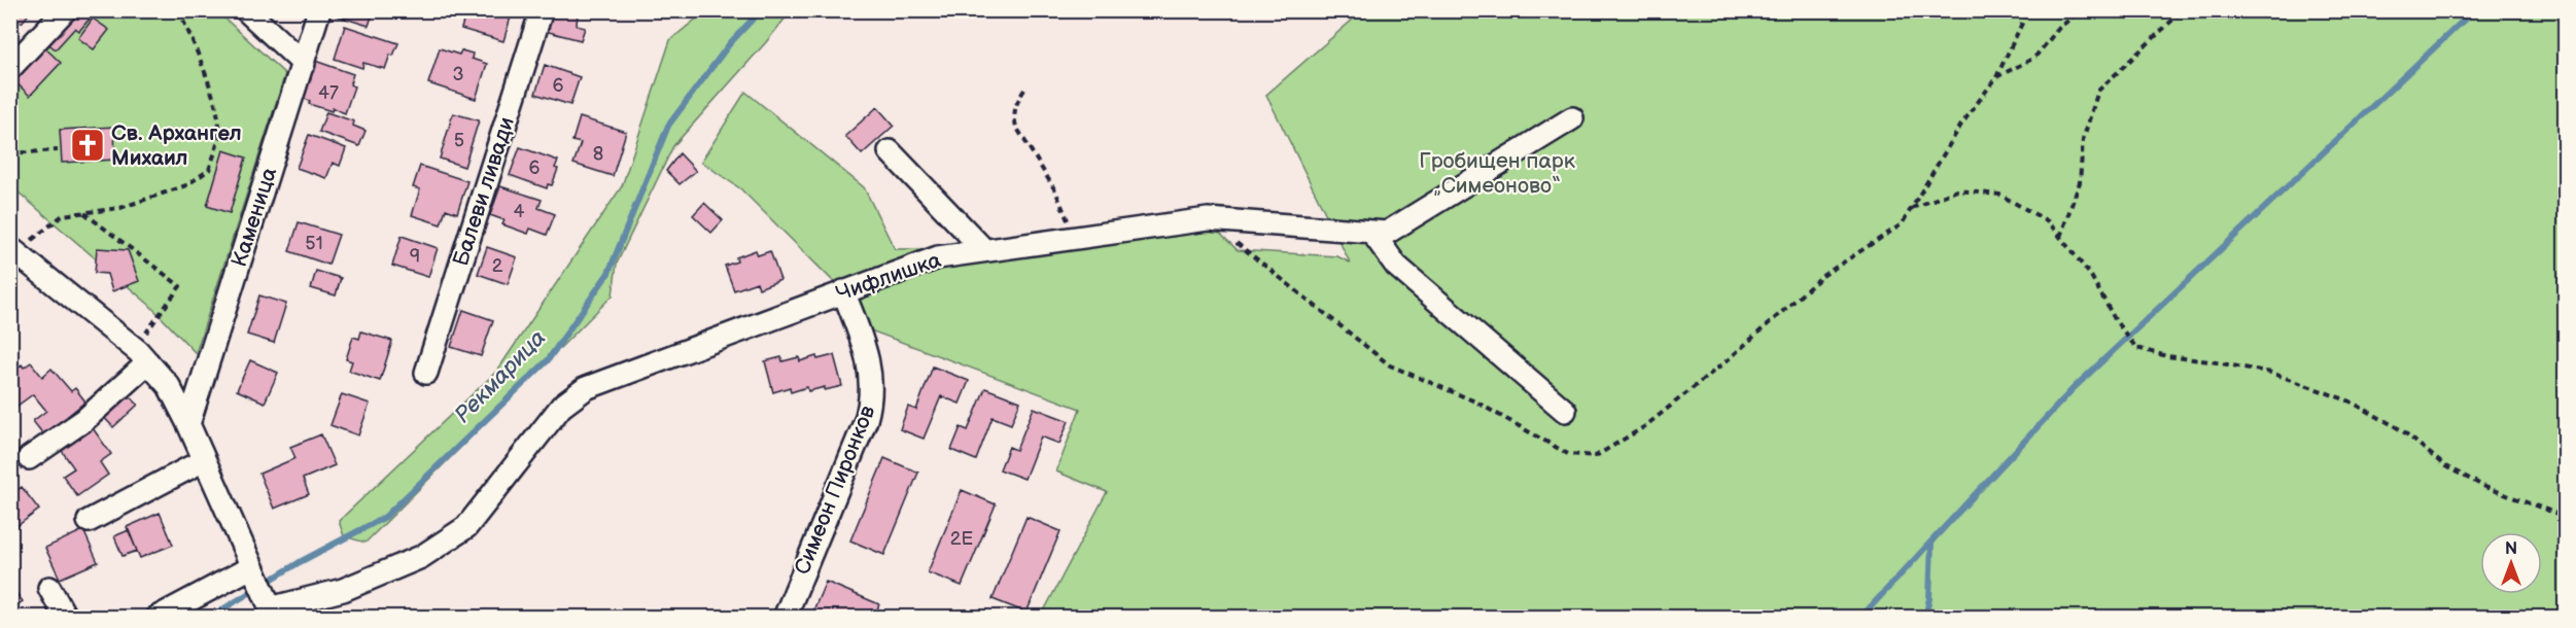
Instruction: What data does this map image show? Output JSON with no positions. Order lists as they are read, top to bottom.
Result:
{
  "streets": {
    "street": [
      "Балеви ливади",
      "Каменица",
      "Чифлишка",
      "Симеон Пиронков"
    ]
  },
  "crossings": [
    ["Чифлишка", "Симеон Пиронков"]
  ],
  "water": ["Рекмарица"],
  "parks": ["Гробищен парк „Симеоново“"],
  "places": {
    "church": ["Св. Архангел Михаил"]
  },
  "house_numbers": [
    "3",
    "6",
    "47",
    "5",
    "8",
    "6",
    "4",
    "51",
    "9",
    "2",
    "2Е"
  ],
  "north": "top"
}
